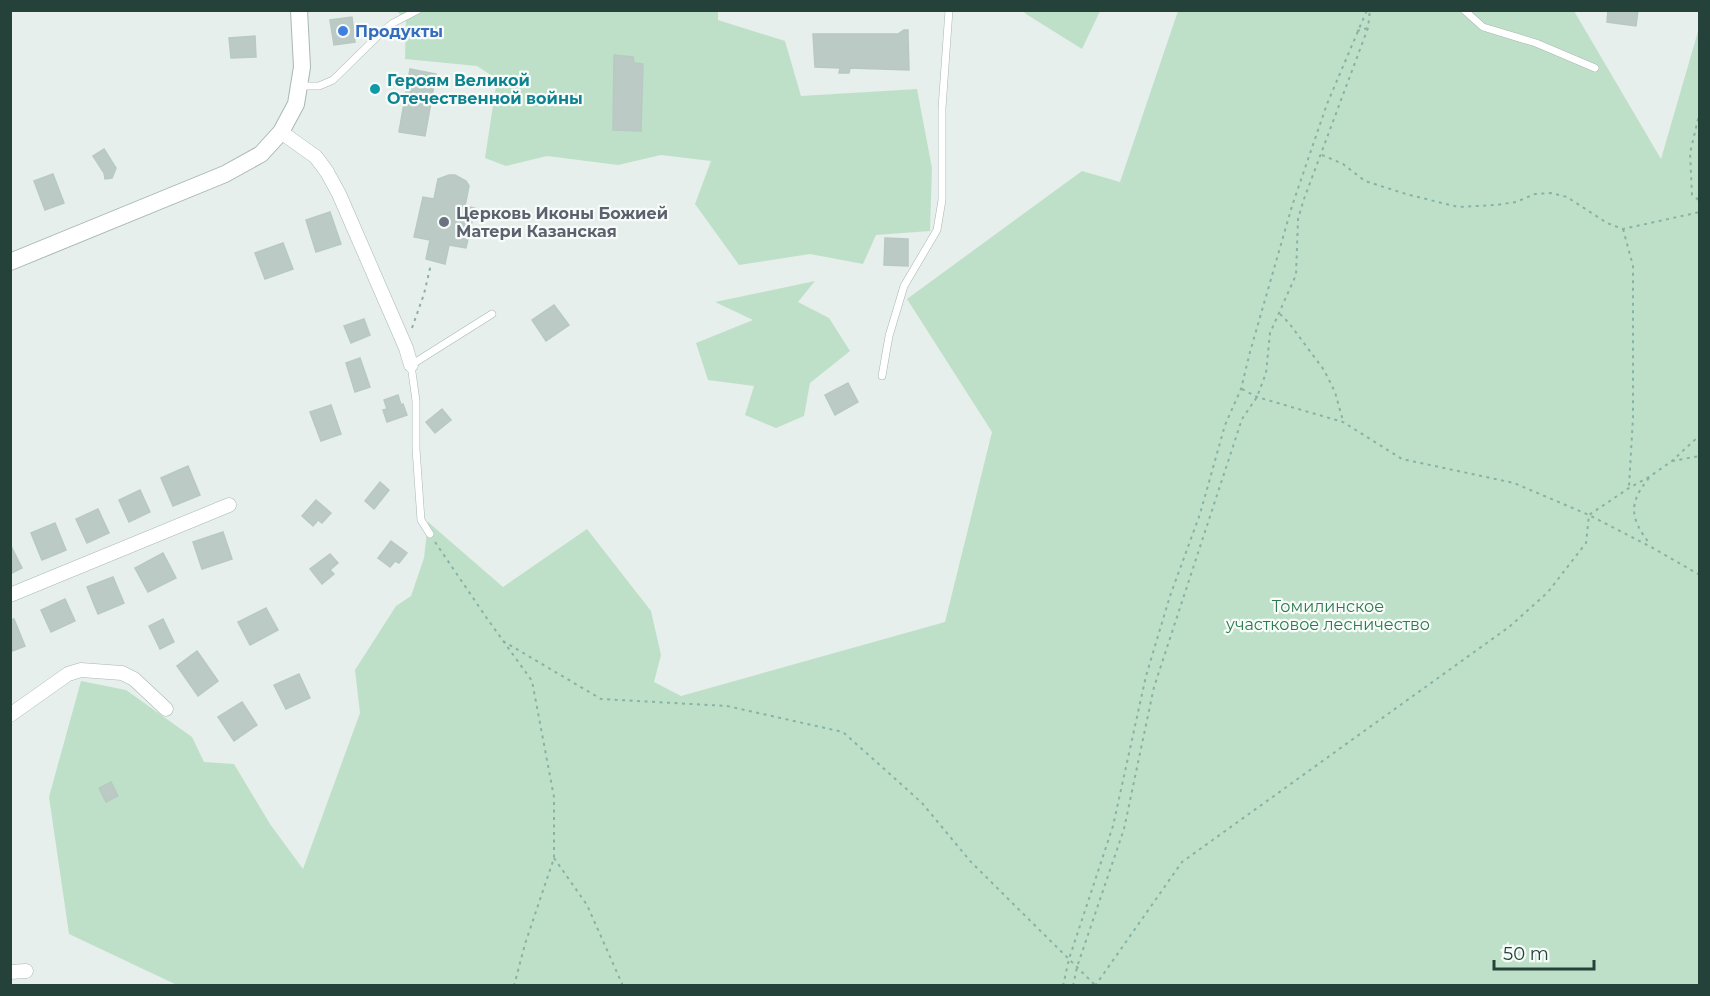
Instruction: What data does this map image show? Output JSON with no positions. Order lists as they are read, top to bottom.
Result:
{
  "parks": ["Томилинское участковое лесничество"],
  "places": ["Продукты", "Героям Великой Отечественной войны", "Церковь Иконы Божией Матери Казанская"],
  "scale_bar": "50 m"
}
